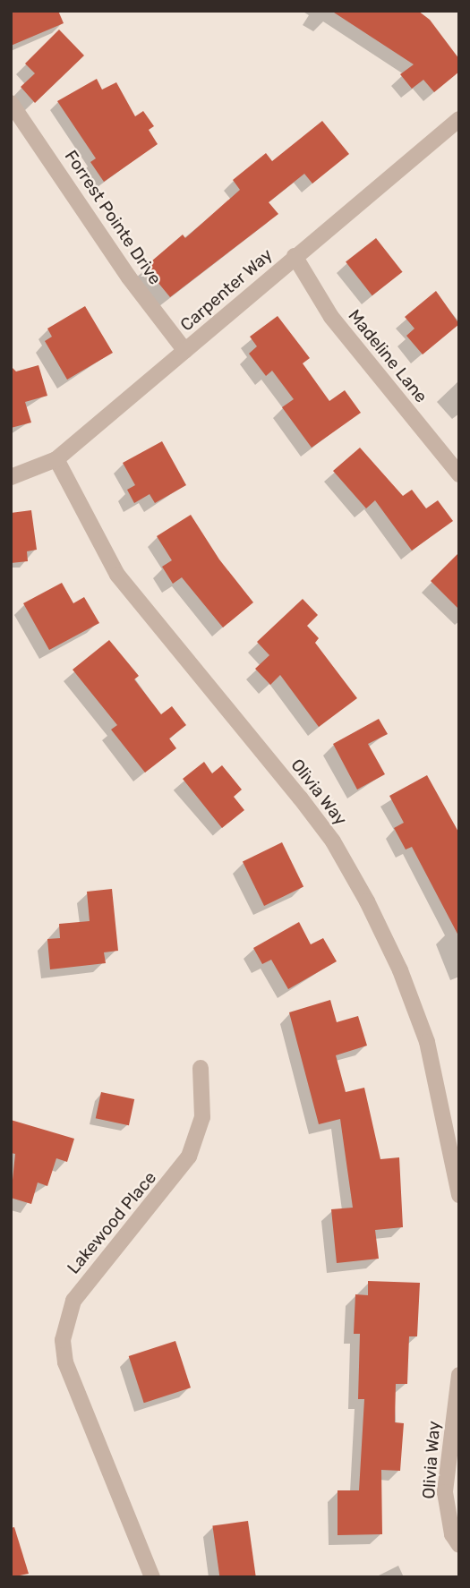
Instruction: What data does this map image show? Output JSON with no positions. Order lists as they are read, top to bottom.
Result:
{
  "streets": {
    "street": [
      "Forrest Pointe Drive",
      "Carpenter Way",
      "Madeline Lane",
      "Olivia Way",
      "Lakewood Place"
    ]
  },
  "crossings": [
    ["Forrest Pointe Drive", "Carpenter Way"],
    ["Carpenter Way", "Madeline Lane"],
    ["Carpenter Way", "Olivia Way"]
  ]
}
